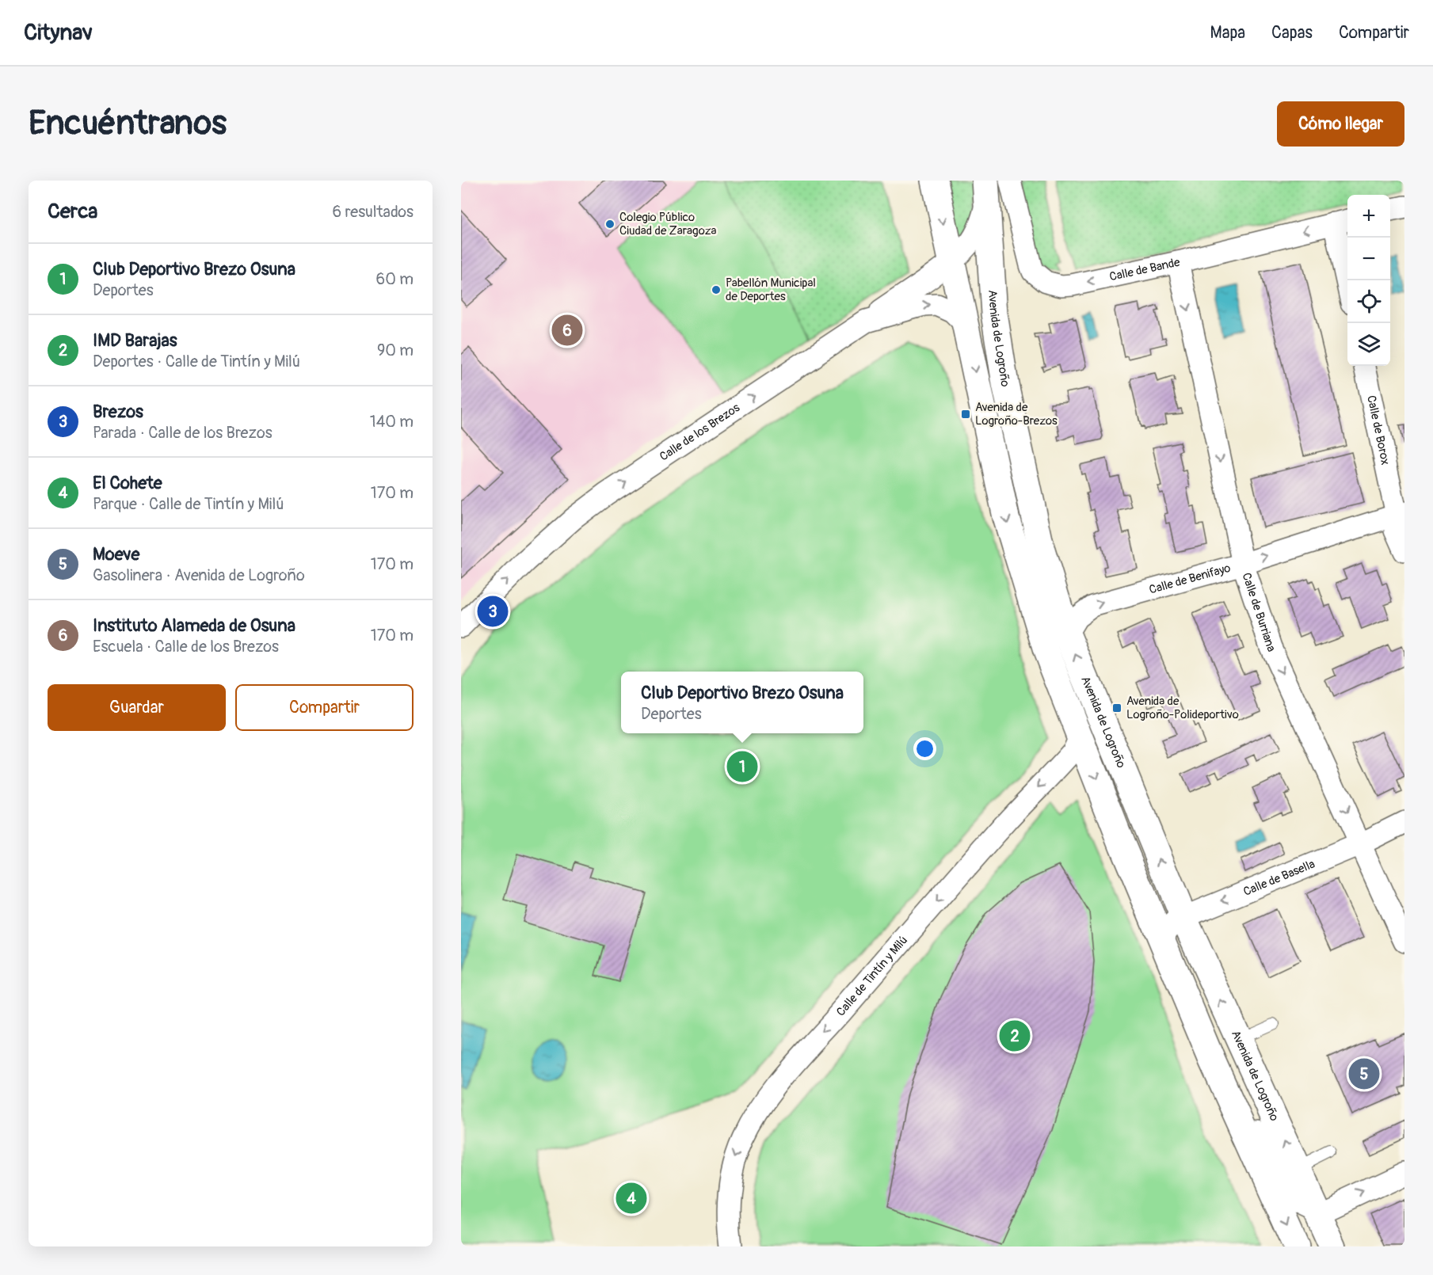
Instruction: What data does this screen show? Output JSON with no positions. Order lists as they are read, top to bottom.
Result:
{
  "streets": {
    "main road": ["Avenida de Logroño"],
    "street": [
      "Calle de Bande",
      "Calle de Borox",
      "Calle de los Brezos",
      "Calle de Benifayo",
      "Calle de Burriana",
      "Calle de Basella",
      "Calle de Tintín y Milú"
    ]
  },
  "crossings": [
    ["Calle de Bande", "Calle de Burriana"],
    ["Avenida de Logroño", "Calle de los Brezos"],
    ["Avenida de Logroño", "Calle de Benifayo"],
    ["Avenida de Logroño", "Calle de Basella"],
    ["Avenida de Logroño", "Calle de Tintín y Milú"],
    ["Calle de Borox", "Calle de Benifayo"],
    ["Calle de Benifayo", "Calle de Burriana"],
    ["Calle de Burriana", "Calle de Basella"]
  ],
  "one_way": [
    "Calle de Bande",
    "Calle de los Brezos",
    "Calle de Benifayo",
    "Calle de Burriana",
    "Calle de Basella",
    "Calle de Tintín y Milú"
  ],
  "places": {
    "other": ["Colegio Público Ciudad de Zaragoza", "Pabellón Municipal de Deportes"],
    "transit": ["Avenida de Logroño-Brezos", "Avenida de Logroño-Polideportivo"]
  },
  "page": {
    "header": "Citynav",
    "nav": ["Mapa", "Capas", "Compartir"],
    "buttons": [
      "Cómo llegar",
      ["Guardar", "Compartir"]
    ],
    "title": "Encuéntranos",
    "heading": ["Cerca", "6 resultados"],
    "map_buttons": ["+", "−"],
    "list": [
      {
        "mark": "1",
        "name": "Club Deportivo Brezo Osuna",
        "note": "Deportes",
        "value": "60 m"
      },
      {
        "mark": "2",
        "name": "IMD Barajas",
        "note": "Deportes · Calle de Tintín y Milú",
        "value": "90 m"
      },
      {
        "mark": "3",
        "name": "Brezos",
        "note": "Parada · Calle de los Brezos",
        "value": "140 m"
      },
      {
        "mark": "4",
        "name": "El Cohete",
        "note": "Parque · Calle de Tintín y Milú",
        "value": "170 m"
      },
      {
        "mark": "5",
        "name": "Moeve",
        "note": "Gasolinera · Avenida de Logroño",
        "value": "170 m"
      },
      {
        "mark": "6",
        "name": "Instituto Alameda de Osuna",
        "note": "Escuela · Calle de los Brezos",
        "value": "170 m"
      }
    ],
    "pins": [
      "6",
      "3",
      "1",
      "2",
      "5",
      "4"
    ],
    "popup": ["Club Deportivo Brezo Osuna", "Deportes"]
  }
}
